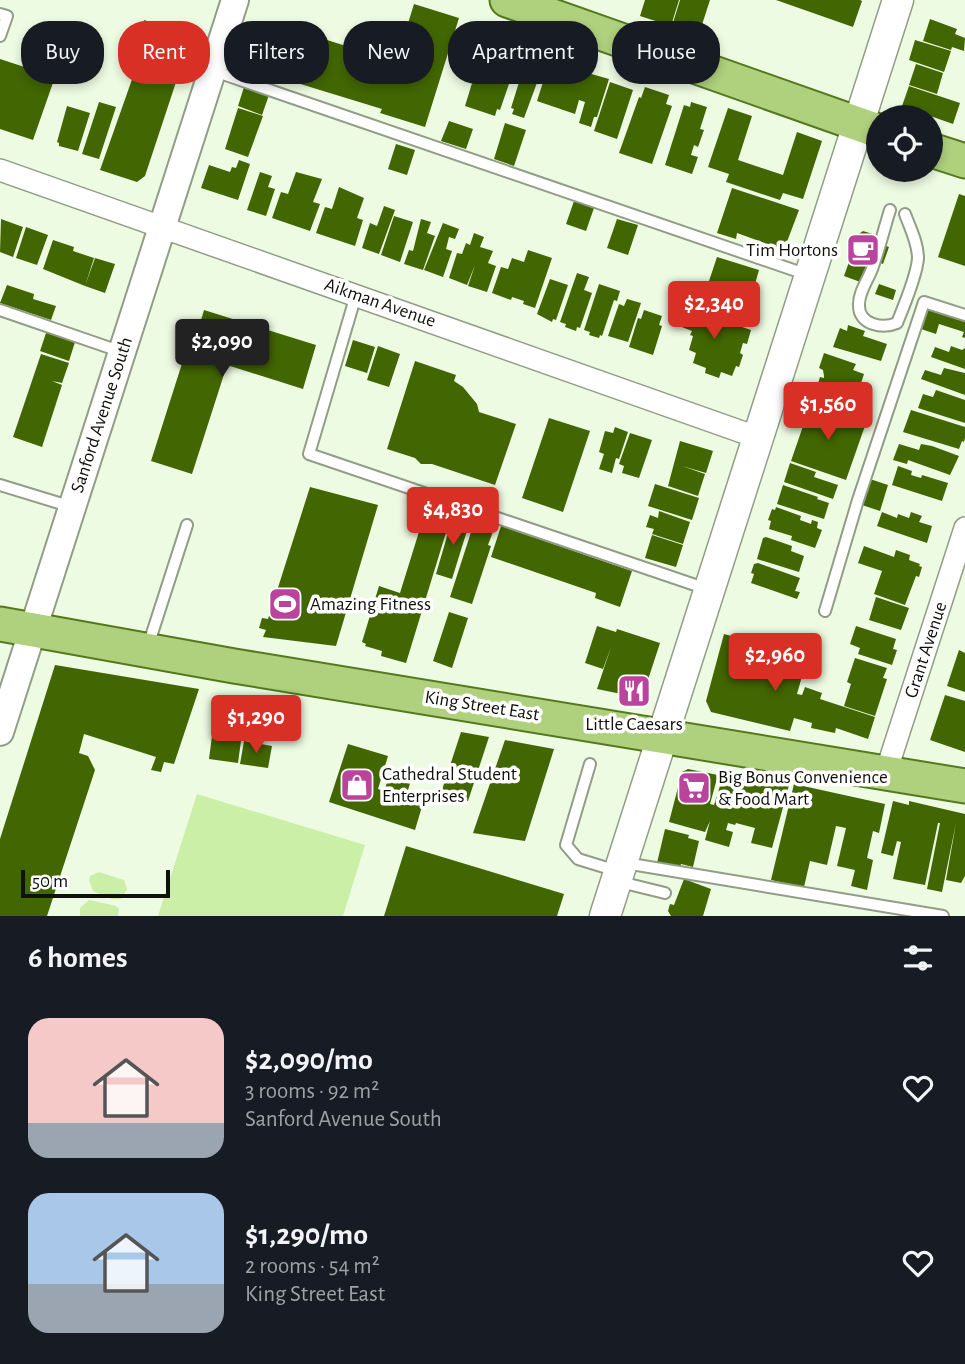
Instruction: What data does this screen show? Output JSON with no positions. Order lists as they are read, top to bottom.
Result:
{
  "streets": {
    "main road": ["King Street East"],
    "street": ["Aikman Avenue", "Sanford Avenue South", "Grant Avenue"]
  },
  "crossings": [
    ["Aikman Avenue", "Sanford Avenue South"],
    ["Sanford Avenue South", "King Street East"],
    ["Grant Avenue", "King Street East"]
  ],
  "places": {
    "cafe": ["Tim Hortons"],
    "sports": ["Amazing Fitness"],
    "restaurant": ["Little Caesars"],
    "shop": ["Cathedral Student Enterprises"],
    "supermarket": ["Big Bonus Convenience & Food Mart"]
  },
  "scale_bar": "50 m",
  "page": {
    "chip": [
      "Buy",
      "Rent",
      "Filters",
      "New",
      "Apartment",
      "House"
    ],
    "price": [
      "$2,340",
      "$2,090",
      "$1,560",
      "$4,830",
      "$2,960",
      "$1,290"
    ],
    "scale": "50 m",
    "heading": "6 homes",
    "list": [
      {
        "name": "$2,090/mo",
        "note": "3 rooms · 92 m² · Sanford Avenue South"
      },
      {
        "name": "$1,290/mo",
        "note": "2 rooms · 54 m² · King Street East"
      }
    ]
  }
}
